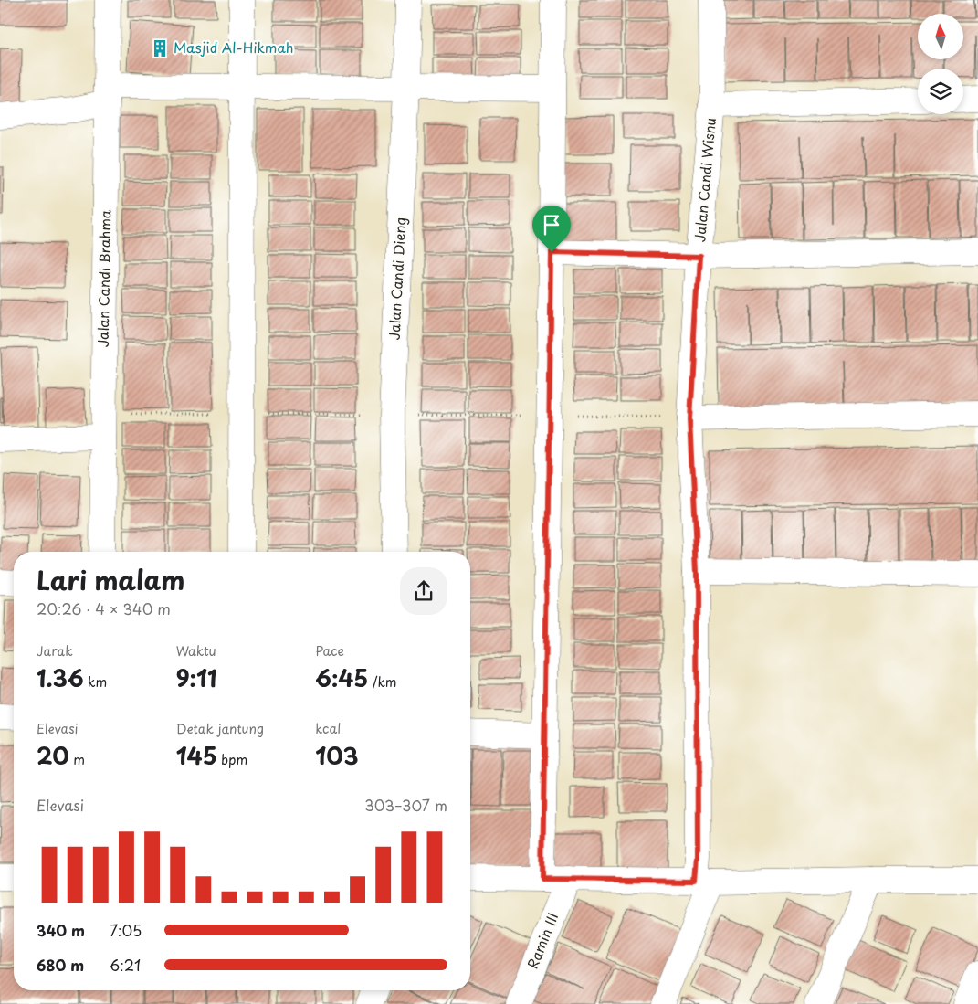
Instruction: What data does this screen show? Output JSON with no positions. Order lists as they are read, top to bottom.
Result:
{
  "streets": {
    "street": [
      "Jalan Candi Wisnu",
      "Jalan Candi Brahma",
      "Jalan Candi Dieng",
      "Ramin III"
    ]
  },
  "places": {
    "building": ["Masjid Al-Hikmah"]
  },
  "north": "top",
  "page": {
    "heading": ["Lari malam", "20:26 · 4 × 340 m"],
    "stats": [
      ["Jarak", "1.36 km"],
      ["Waktu", "9:11"],
      ["Pace", "6:45 /km"],
      ["Elevasi", "20 m"],
      ["Detak jantung", "145 bpm"],
      ["kcal", "103"]
    ],
    "chart": ["Elevasi", "303–307 m"],
    "list": [
      {
        "name": "340 m",
        "note": "7:05"
      },
      {
        "name": "680 m",
        "note": "6:21"
      }
    ]
  }
}
